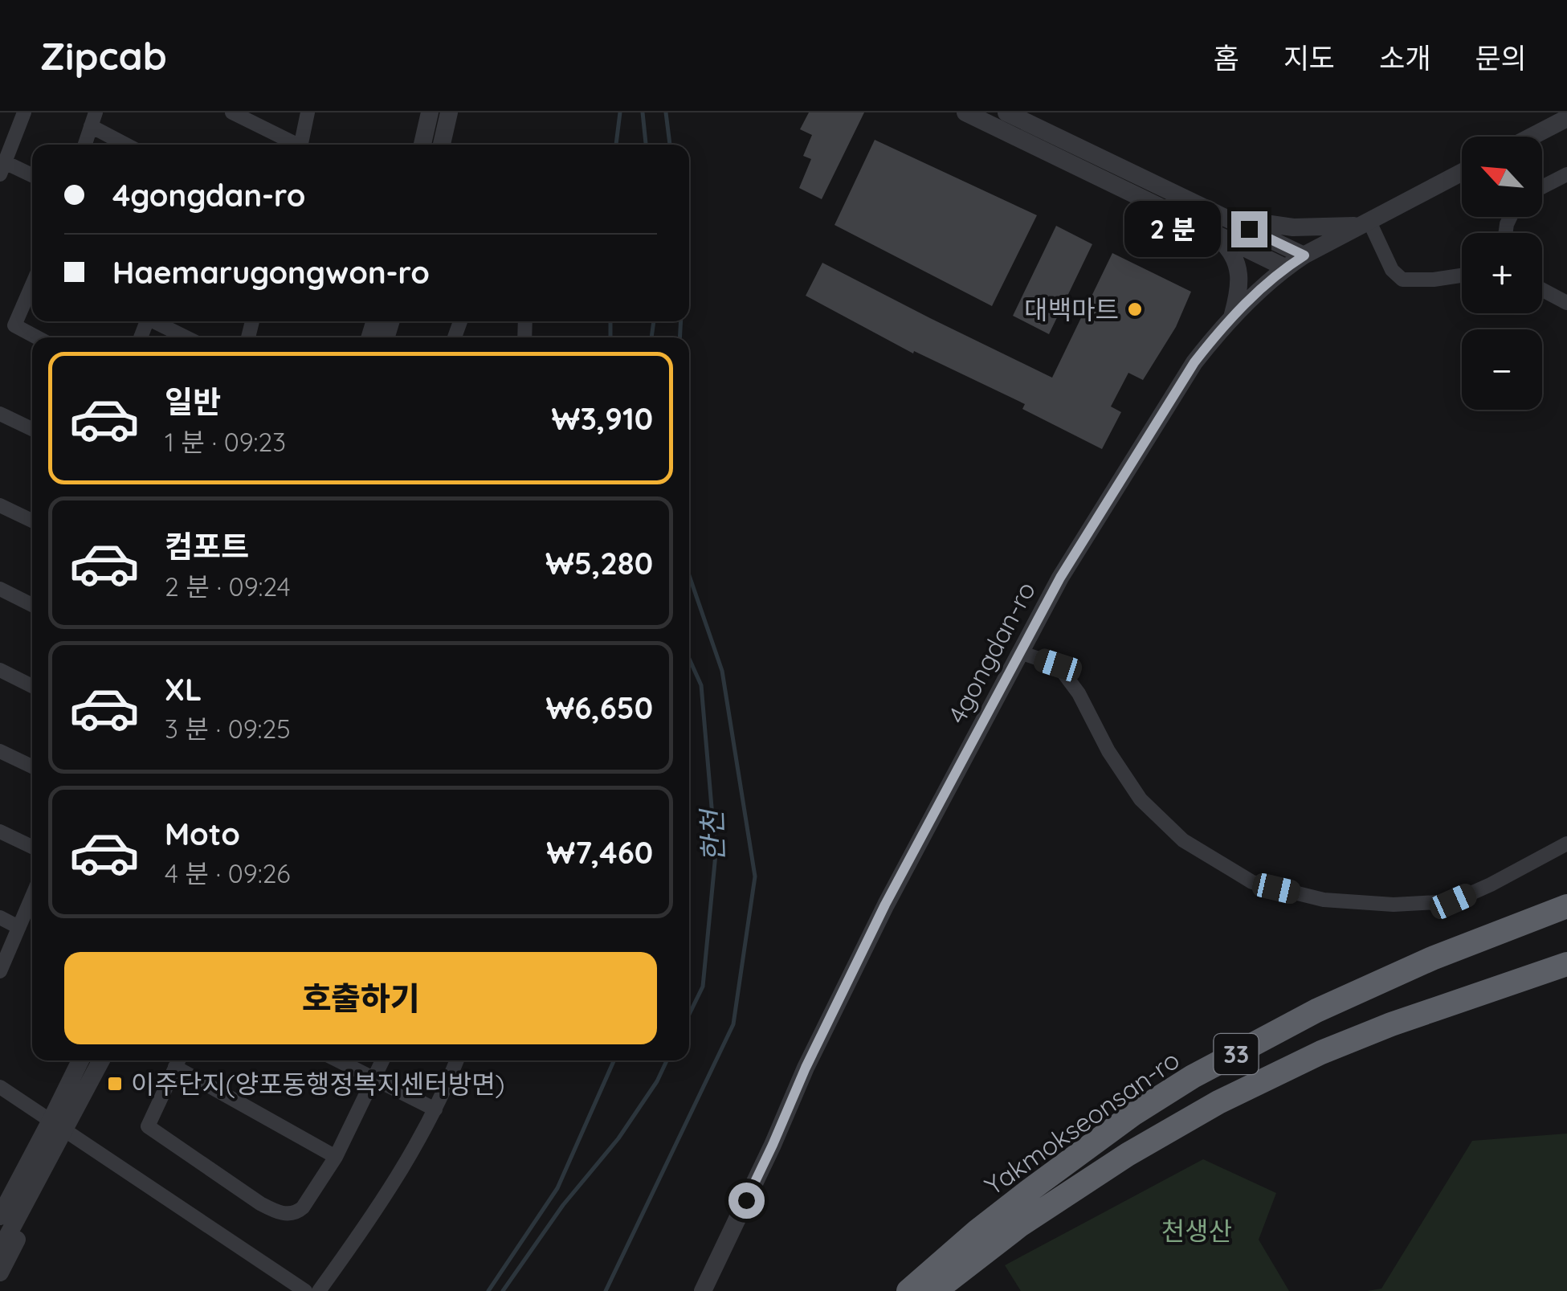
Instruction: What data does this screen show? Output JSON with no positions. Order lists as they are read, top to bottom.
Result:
{
  "streets": {
    "highway": ["33", "Yakmokseonsan-ro"],
    "street": ["4gongdan-ro"]
  },
  "water": ["한천"],
  "parks": ["천생산"],
  "places": {
    "other": ["대백마트"],
    "transit": ["이주단지(양포동행정복지센터방면)"]
  },
  "north": "top left",
  "page": {
    "header": "Zipcab",
    "nav": [
      "홈",
      "지도",
      "소개",
      "문의"
    ],
    "map_buttons": ["+", "−"],
    "banner": ["4gongdan-ro", "Haemarugongwon-ro"],
    "bubble": "2 분",
    "list": [
      {
        "name": "일반",
        "note": "1 분 · 09:23",
        "value": "₩3,910"
      },
      {
        "name": "컴포트",
        "note": "2 분 · 09:24",
        "value": "₩5,280"
      },
      {
        "name": "XL",
        "note": "3 분 · 09:25",
        "value": "₩6,650"
      },
      {
        "name": "Moto",
        "note": "4 분 · 09:26",
        "value": "₩7,460"
      }
    ],
    "buttons": "호출하기"
  }
}
